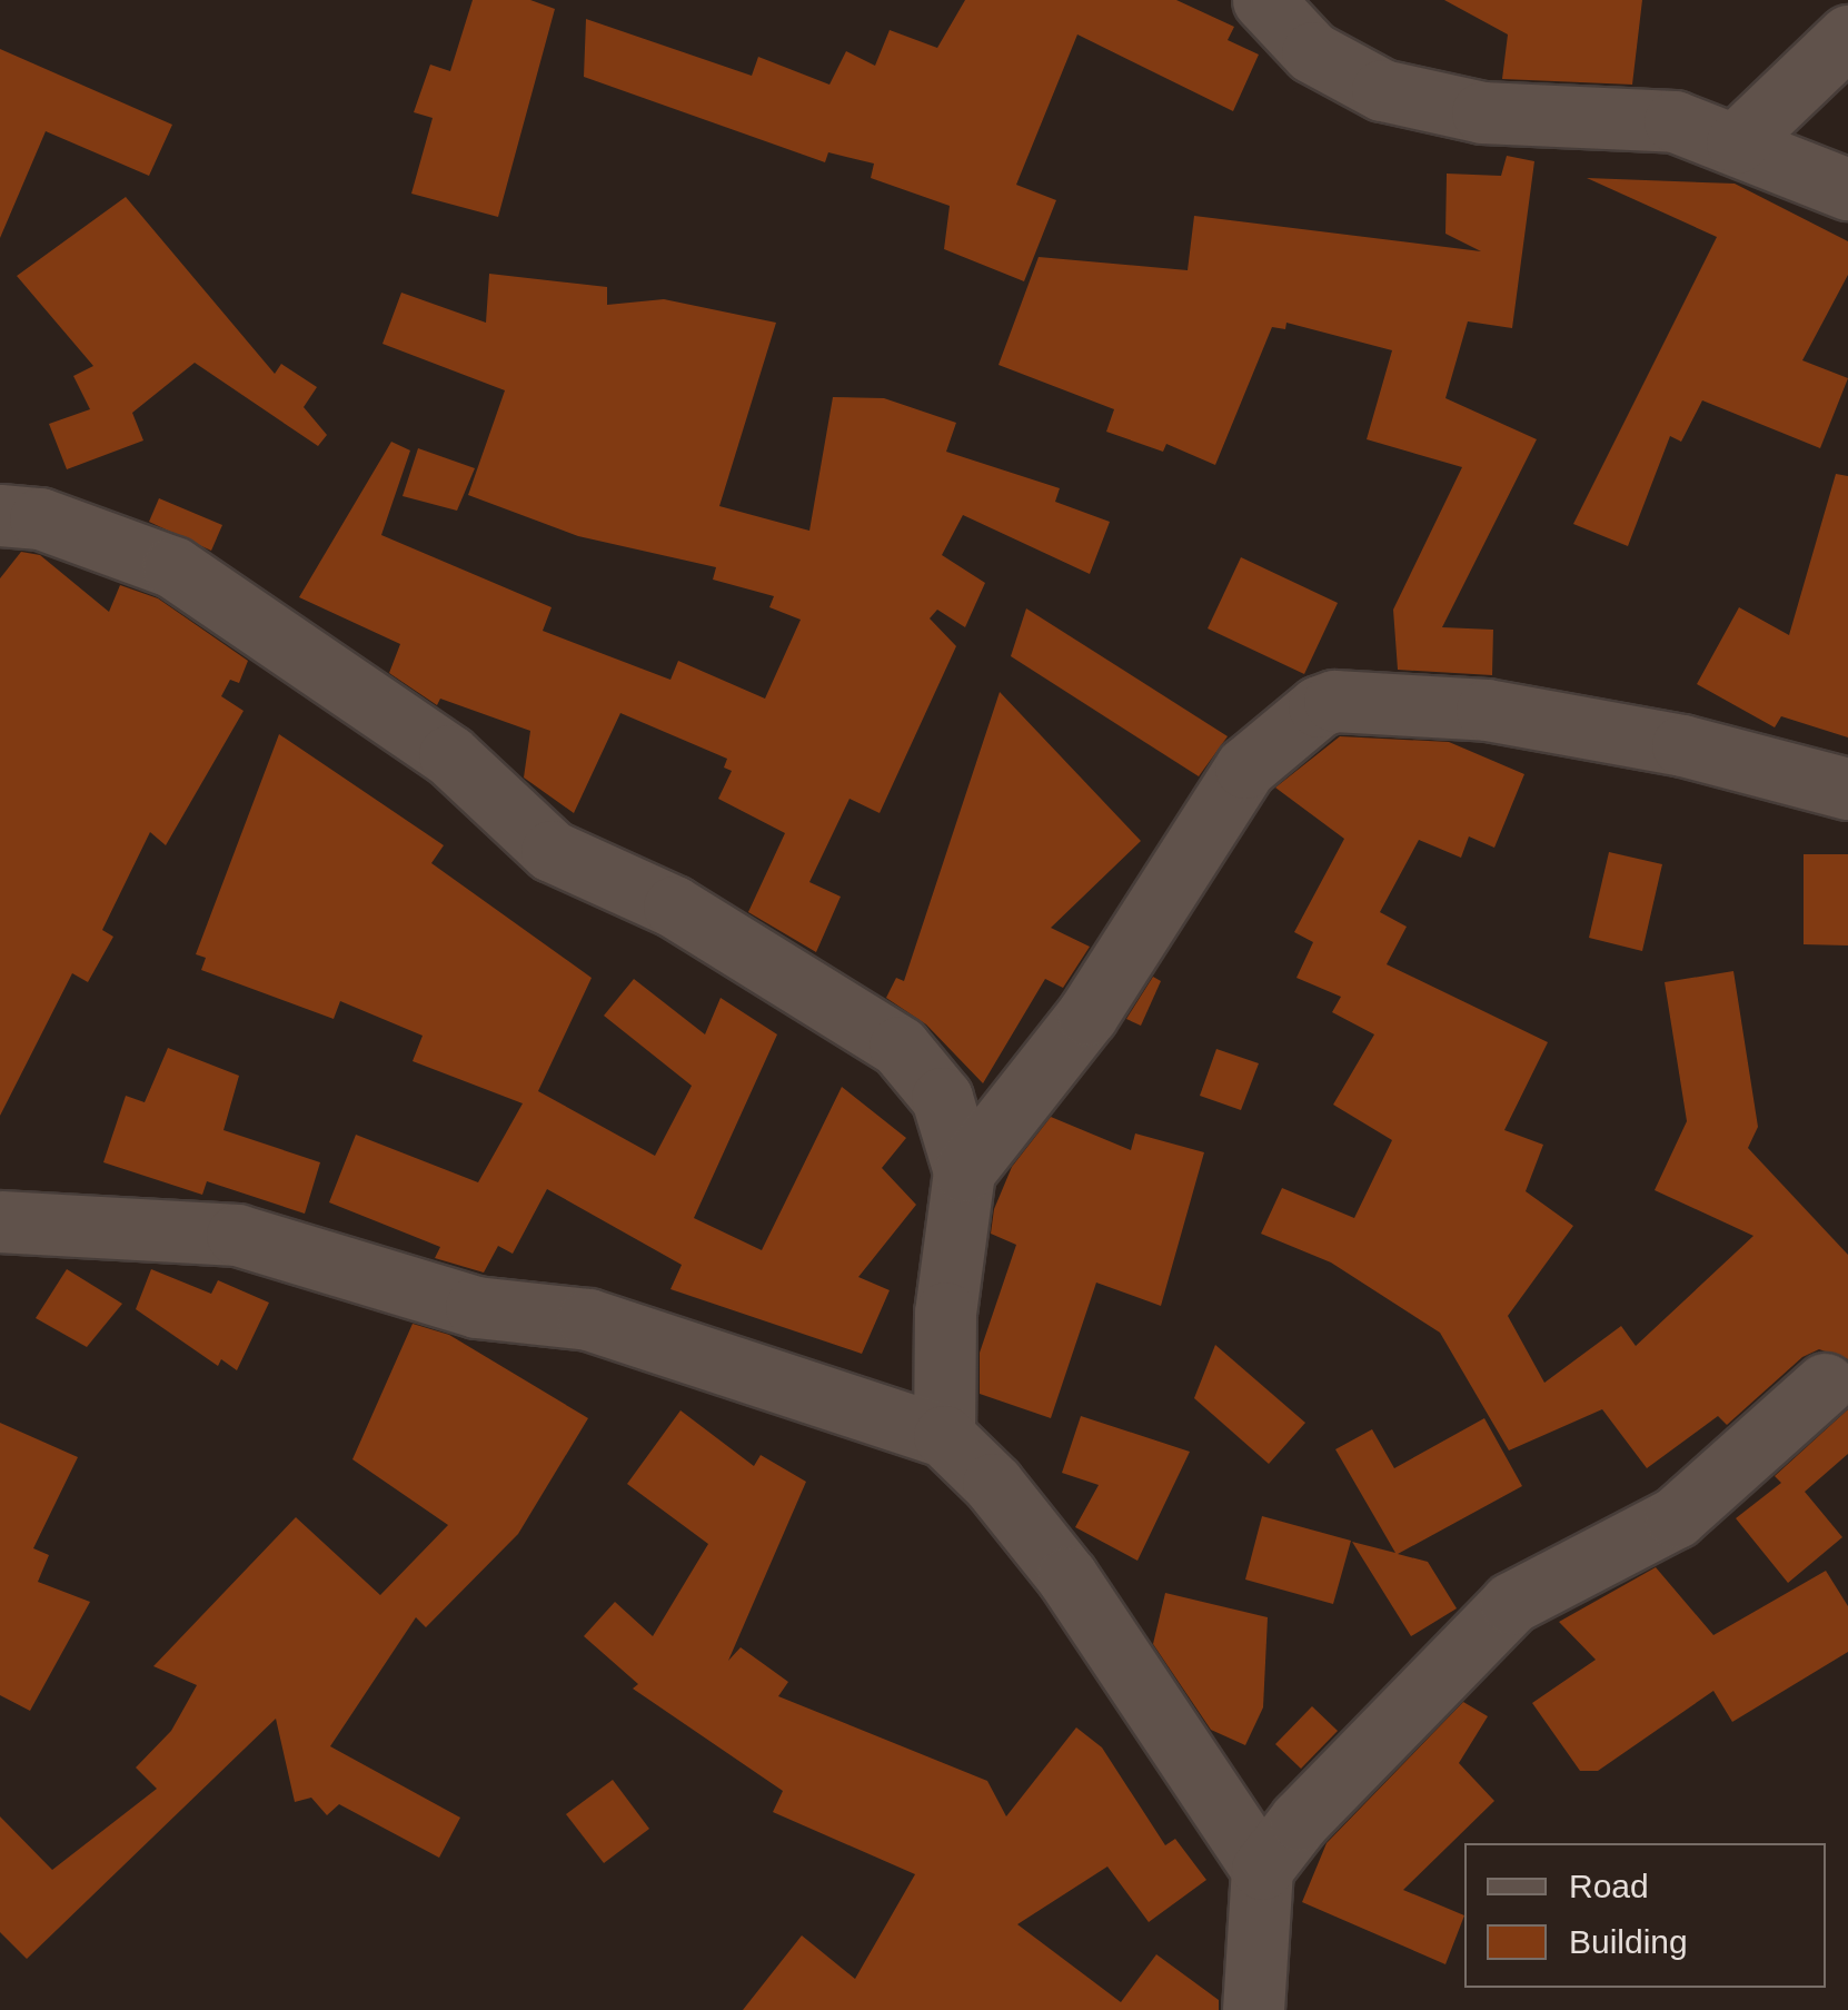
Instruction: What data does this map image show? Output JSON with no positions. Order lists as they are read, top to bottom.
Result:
{
  "legend": ["Road", "Building"]
}
